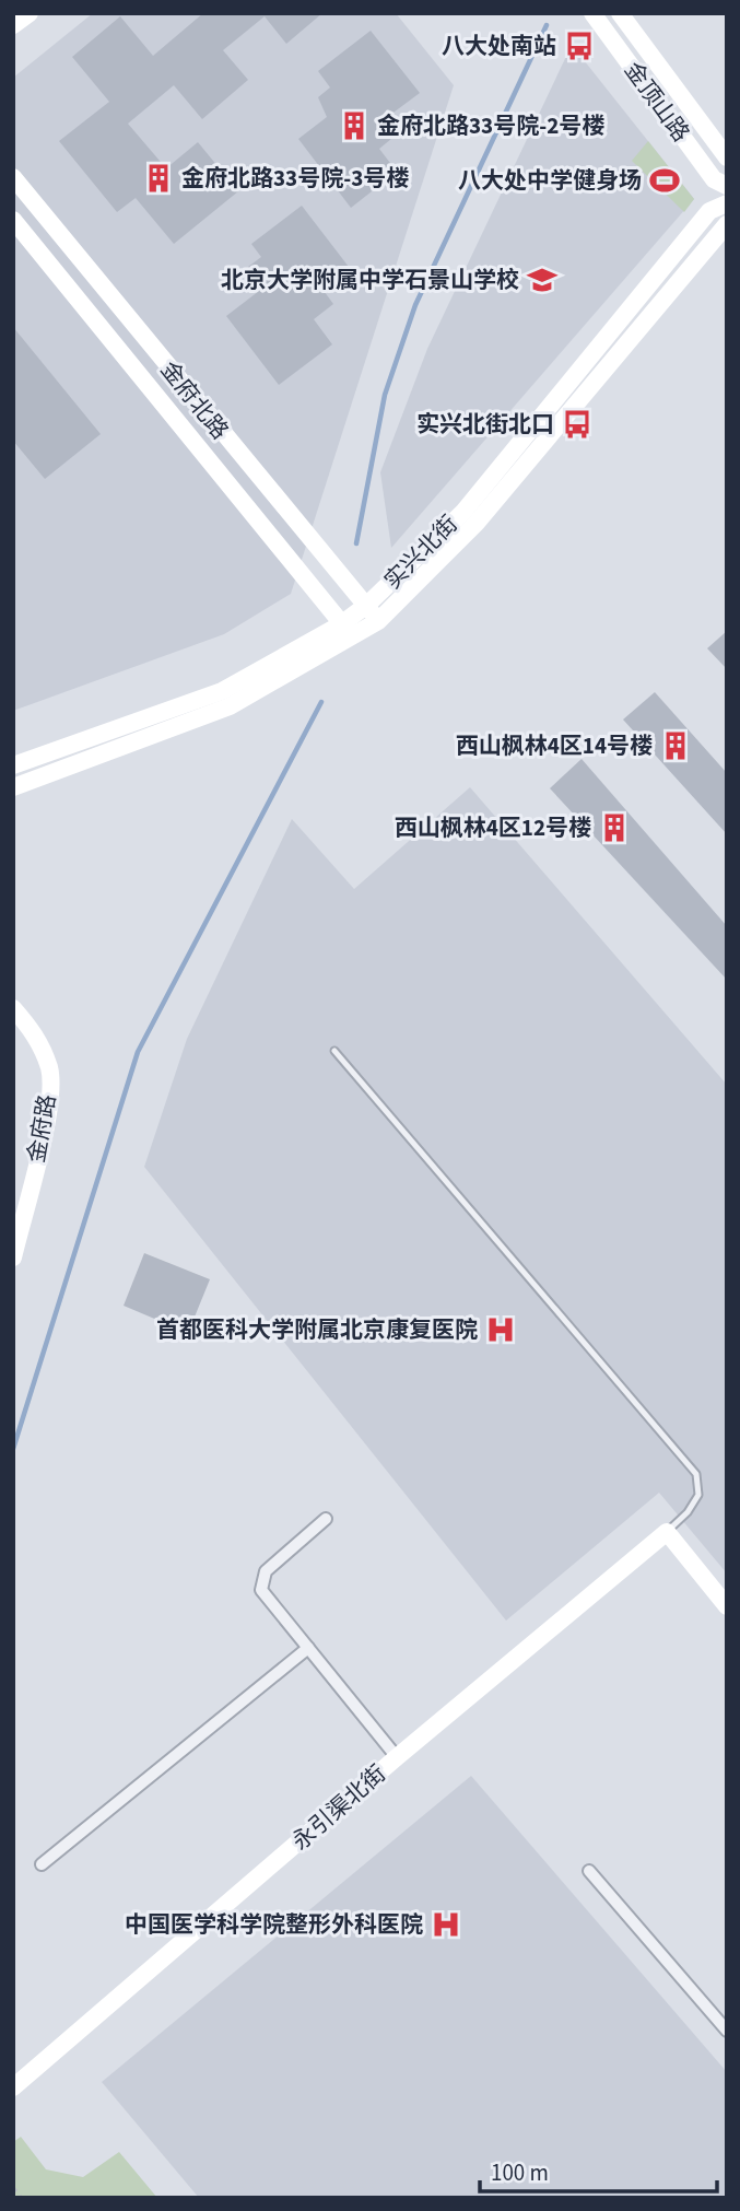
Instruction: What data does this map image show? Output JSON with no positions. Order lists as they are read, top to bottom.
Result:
{
  "streets": {
    "main road": [
      "金顶山路",
      "金府北路",
      "实兴北街",
      "金府路",
      "永引渠北街"
    ]
  },
  "crossings": [
    ["金府北路", "实兴北街"]
  ],
  "places": {
    "bus stop": ["八大处南站", "实兴北街北口"],
    "building": [
      "金府北路33号院-2号楼",
      "金府北路33号院-3号楼",
      "西山枫林4区14号楼",
      "西山枫林4区12号楼"
    ],
    "sports": ["八大处中学健身场"],
    "school or university": ["北京大学附属中学石景山学校"],
    "hospital": ["首都医科大学附属北京康复医院", "中国医学科学院整形外科医院"]
  },
  "scale_bar": "100 m"
}
